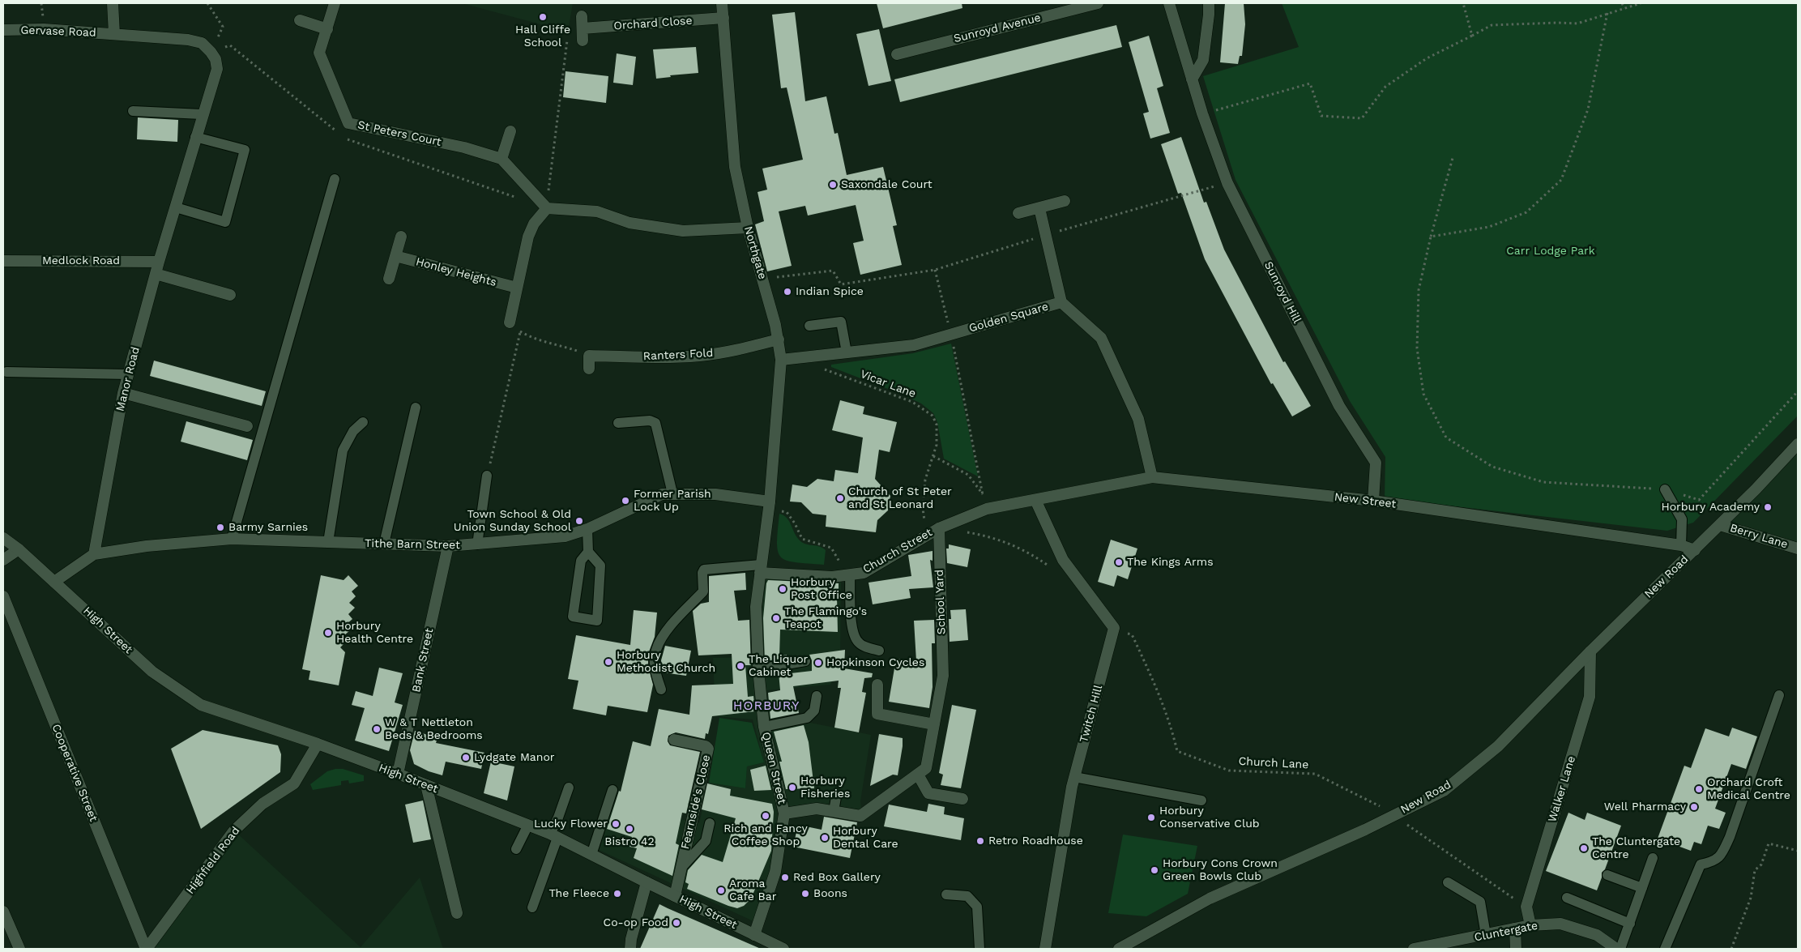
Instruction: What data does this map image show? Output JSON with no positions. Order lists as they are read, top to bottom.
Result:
{
  "streets": {
    "street": [
      "Orchard Close",
      "Sunroyd Avenue",
      "Gervase Road",
      "St Peters Court",
      "Northgate",
      "Medlock Road",
      "Honley Heights",
      "Sunroyd Hill",
      "Golden Square",
      "Ranters Fold",
      "Manor Road",
      "New Street",
      "Berry Lane",
      "Tithe Barn Street",
      "Church Street",
      "New Road",
      "School Yard",
      "High Street",
      "Bank Street",
      "Twitch Hill",
      "Queen Street",
      "Cooperative Street",
      "Walker Lane",
      "Fearnside's Close",
      "Highfield Road",
      "Cluntergate"
    ],
    "path": ["Vicar Lane", "Church Lane"]
  },
  "crossings": [
    ["Orchard Close", "Northgate"],
    ["Gervase Road", "Manor Road"],
    ["Northgate", "Golden Square"],
    ["Northgate", "Ranters Fold"],
    ["Northgate", "Tithe Barn Street"],
    ["Northgate", "Queen Street"],
    ["Medlock Road", "Manor Road"],
    ["Sunroyd Hill", "New Street"],
    ["Golden Square", "Vicar Lane"],
    ["Golden Square", "New Street"],
    ["Manor Road", "Tithe Barn Street"],
    ["Vicar Lane", "Church Street"],
    ["New Street", "Church Street"],
    ["New Street", "New Road"],
    ["Berry Lane", "New Road"],
    ["Tithe Barn Street", "High Street"],
    ["Tithe Barn Street", "Bank Street"],
    ["Tithe Barn Street", "Queen Street"],
    ["Church Street", "School Yard"],
    ["Church Street", "Queen Street"],
    ["New Road", "Church Lane"],
    ["New Road", "Walker Lane"],
    ["High Street", "Bank Street"],
    ["High Street", "Queen Street"],
    ["High Street", "Highfield Road"],
    ["Twitch Hill", "Church Lane"],
    ["Church Lane", "Walker Lane"],
    ["Cooperative Street", "Highfield Road"],
    ["Walker Lane", "Cluntergate"]
  ],
  "districts": ["HORBURY"],
  "parks": ["Carr Lodge Park"],
  "places": [
    "Hall Cliffe School",
    "Saxondale Court",
    "Indian Spice",
    "Church of St Peter and St Leonard",
    "Former Parish Lock Up",
    "Horbury Academy",
    "Town School & Old Union Sunday School",
    "Barmy Sarnies",
    "The Kings Arms",
    "Horbury Post Office",
    "The Flamingo's Teapot",
    "Horbury Health Centre",
    "Horbury Methodist Church",
    "Hopkinson Cycles",
    "The Liquor Cabinet",
    "W & T Nettleton Beds & Bedrooms",
    "Lydgate Manor",
    "Horbury Fisheries",
    "Orchard Croft Medical Centre",
    "Well Pharmacy",
    "Rich and Fancy Coffee Shop",
    "Horbury Conservative Club",
    "Lucky Flower",
    "Bistro 42",
    "Horbury Dental Care",
    "Retro Roadhouse",
    "The Cluntergate Centre",
    "Horbury Cons Crown Green Bowls Club",
    "Red Box Gallery",
    "Aroma Cafe Bar",
    "The Fleece",
    "Boons",
    "Co-op Food"
  ]
}
